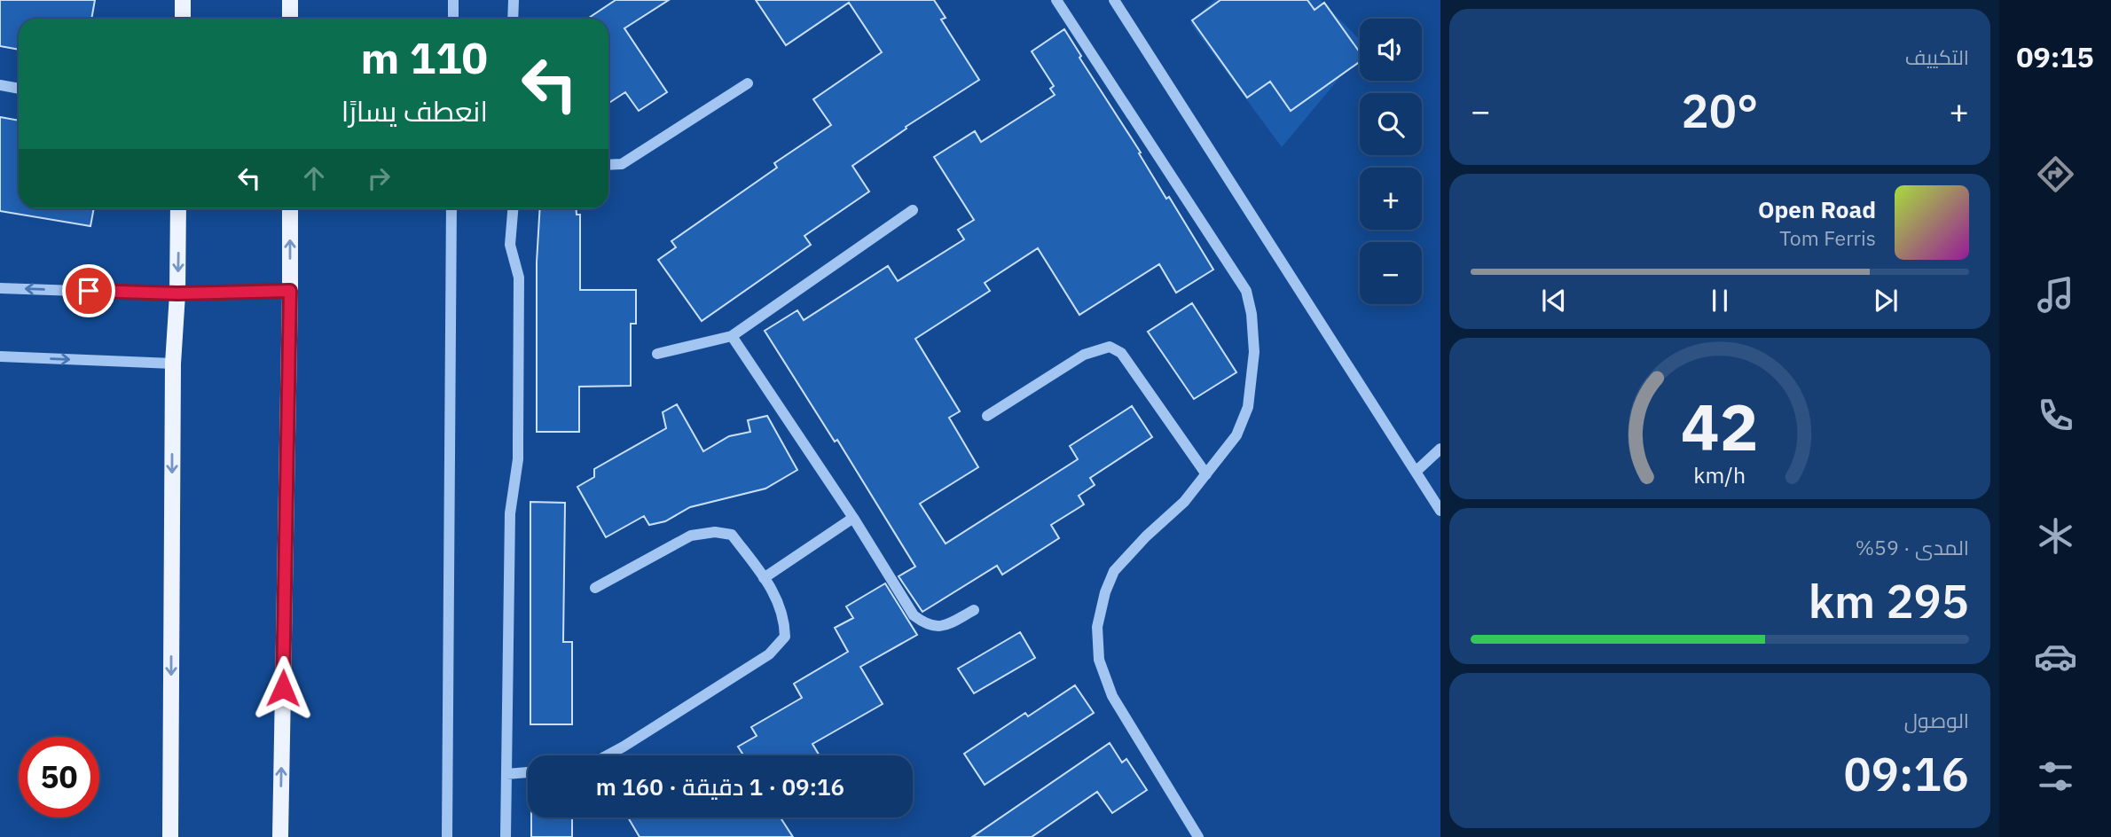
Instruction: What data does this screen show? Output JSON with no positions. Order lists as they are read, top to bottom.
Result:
{
  "page": {
    "tabs": "09:15",
    "tile": [
      "التكييف",
      ["المدى · 59%", "295 km"],
      ["الوصول", "09:16"]
    ],
    "map_buttons": ["+", "−"],
    "turn": ["110 m", "انعطف يسارًا"],
    "heat": ["−", "20°", "+"],
    "song": ["Open Road", "Tom Ferris"],
    "limit": "50",
    "trip": "09:16 · 1 دقيقة · 160 m",
    "gauge": ["42", "km/h"]
  }
}
